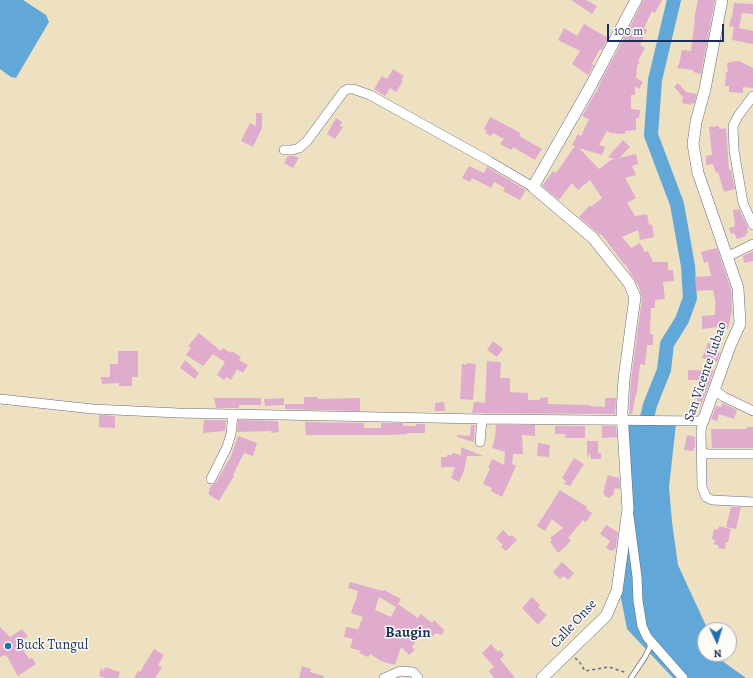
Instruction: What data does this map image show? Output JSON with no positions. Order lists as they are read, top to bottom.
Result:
{
  "streets": {
    "street": ["San Vicente Lubao", "Calle Onse"]
  },
  "districts": ["Baugin"],
  "places": ["Buck Tungul"],
  "scale_bar": "100 m",
  "north": "bottom"
}
